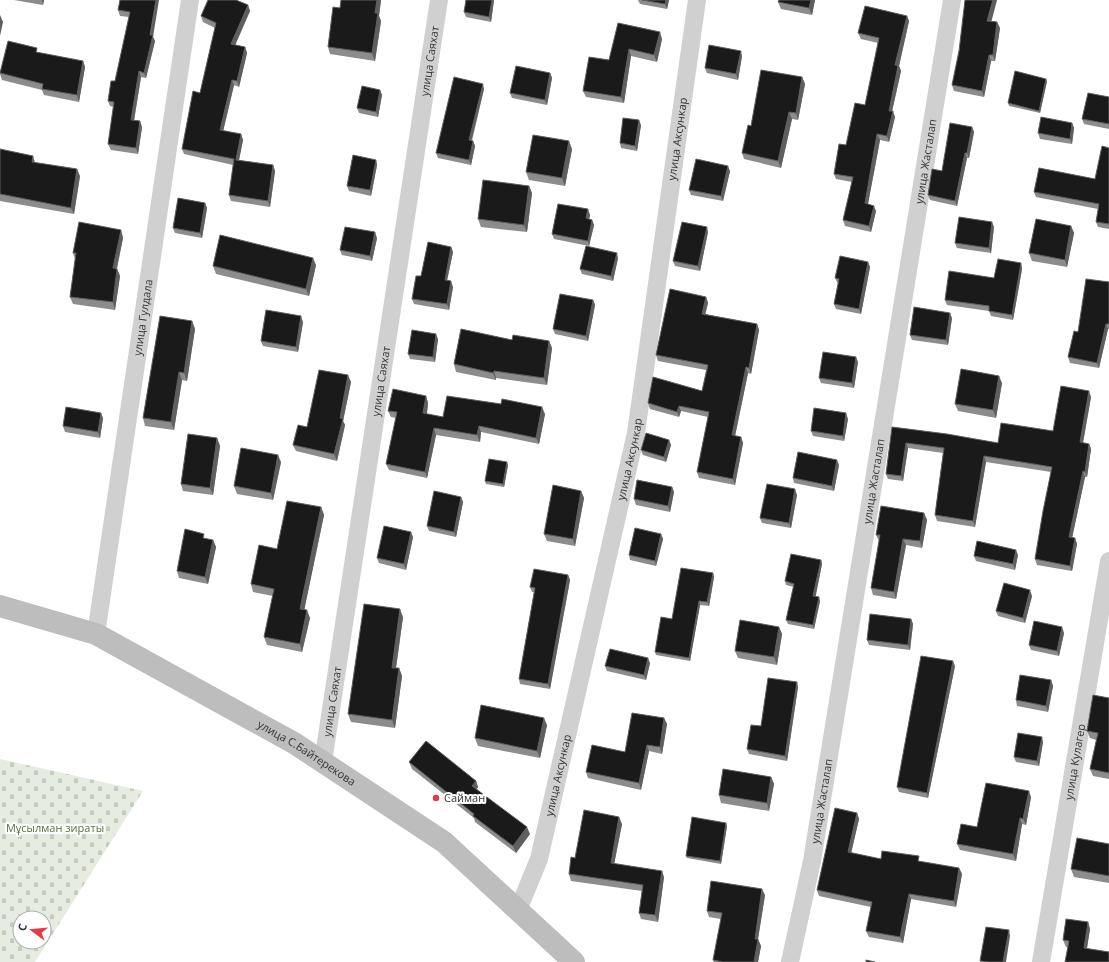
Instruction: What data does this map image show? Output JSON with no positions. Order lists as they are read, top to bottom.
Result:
{
  "streets": {
    "main road": ["улица С.Байтерекова"],
    "street": [
      "улица Саяхат",
      "улица Аксункар",
      "улица Жасталап",
      "улица Гулдала",
      "улица Кулагер"
    ]
  },
  "crossings": [
    ["улица Саяхат", "улица С.Байтерекова"],
    ["улица Аксункар", "улица С.Байтерекова"],
    ["улица Гулдала", "улица С.Байтерекова"]
  ],
  "parks": ["Мұсылман зираты"],
  "places": ["Сайман"],
  "north": "left"
}
